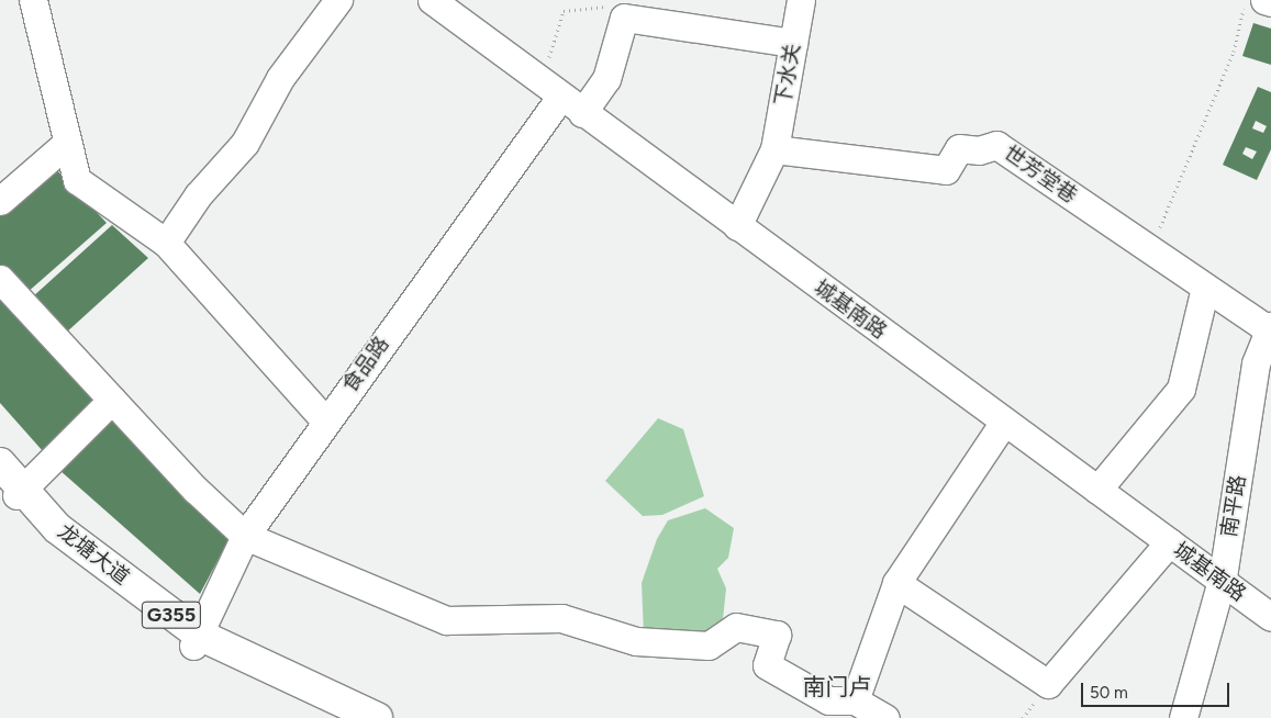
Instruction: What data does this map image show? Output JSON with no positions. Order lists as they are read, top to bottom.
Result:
{
  "streets": {
    "highway": ["龙塘大道", "G355"],
    "street": [
      "下水关",
      "世芳堂巷",
      "城基南路",
      "食品路",
      "南平路"
    ]
  },
  "crossings": [
    ["下水关", "世芳堂巷"],
    ["世芳堂巷", "南平路"],
    ["城基南路", "食品路"],
    ["城基南路", "南平路"],
    ["食品路", "龙塘大道"]
  ],
  "districts": ["南门卢"],
  "scale_bar": "50 m"
}
